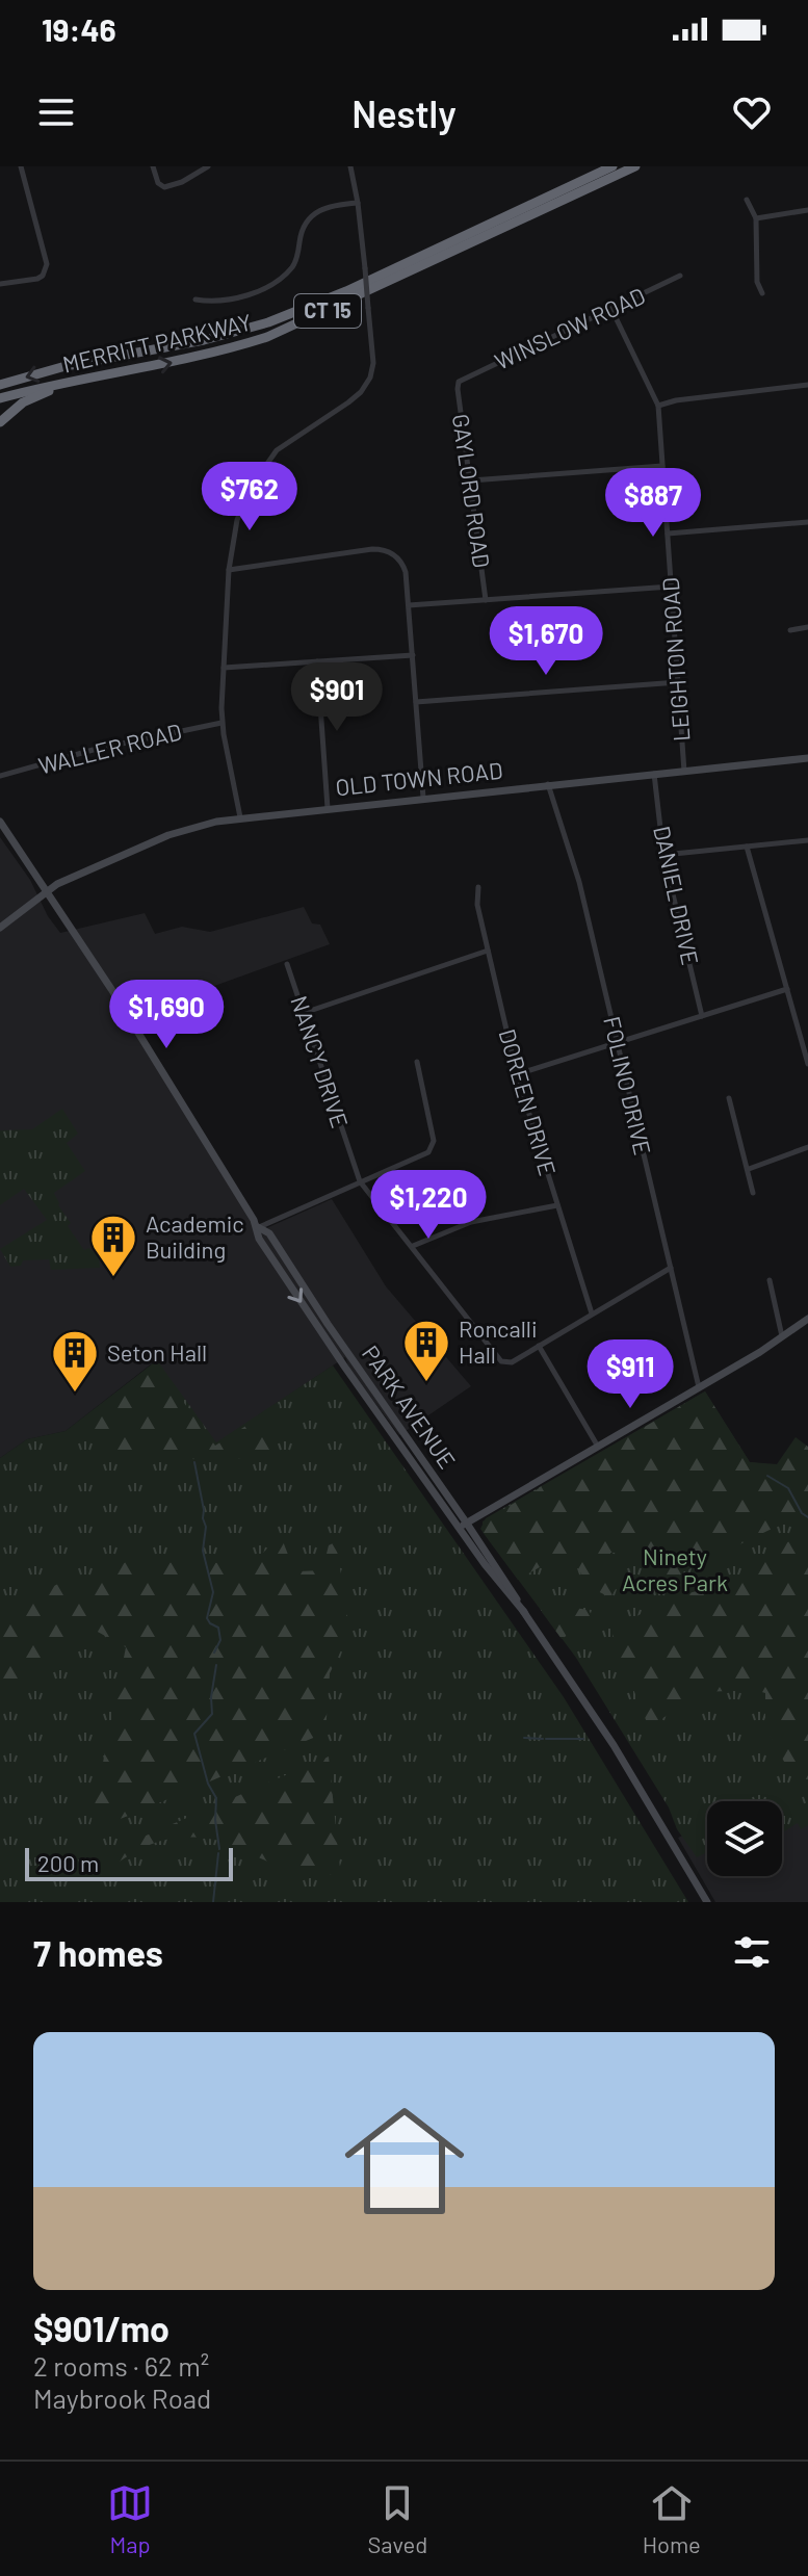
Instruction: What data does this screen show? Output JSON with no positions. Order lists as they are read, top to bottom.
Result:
{
  "streets": {
    "highway": ["CT 15", "MERRITT PARKWAY"],
    "main road": ["OLD TOWN ROAD", "PARK AVENUE"],
    "street": [
      "WINSLOW ROAD",
      "GAYLORD ROAD",
      "LEIGHTON ROAD",
      "WALLER ROAD",
      "DANIEL DRIVE",
      "NANCY DRIVE",
      "FOLINO DRIVE",
      "DOREEN DRIVE"
    ]
  },
  "crossings": [
    ["WINSLOW ROAD", "GAYLORD ROAD"],
    ["WINSLOW ROAD", "LEIGHTON ROAD"],
    ["LEIGHTON ROAD", "OLD TOWN ROAD"],
    ["OLD TOWN ROAD", "DANIEL DRIVE"],
    ["OLD TOWN ROAD", "FOLINO DRIVE"],
    ["OLD TOWN ROAD", "PARK AVENUE"],
    ["NANCY DRIVE", "FOLINO DRIVE"],
    ["NANCY DRIVE", "DOREEN DRIVE"]
  ],
  "parks": ["Ninety Acres Park"],
  "places": {
    "building": ["Academic Building", "Roncalli Hall", "Seton Hall"]
  },
  "scale_bar": "200 m",
  "page": {
    "status": "19:46",
    "header": "Nestly",
    "price": [
      "$762",
      "$887",
      "$1,670",
      "$901",
      "$1,690",
      "$1,220",
      "$911"
    ],
    "scale": "200 m",
    "heading": "7 homes",
    "list": [
      {
        "name": "$901/mo",
        "note": "2 rooms · 62 m² · Maybrook Road"
      }
    ],
    "tabs": ["Map", "Saved", "Home"]
  }
}
